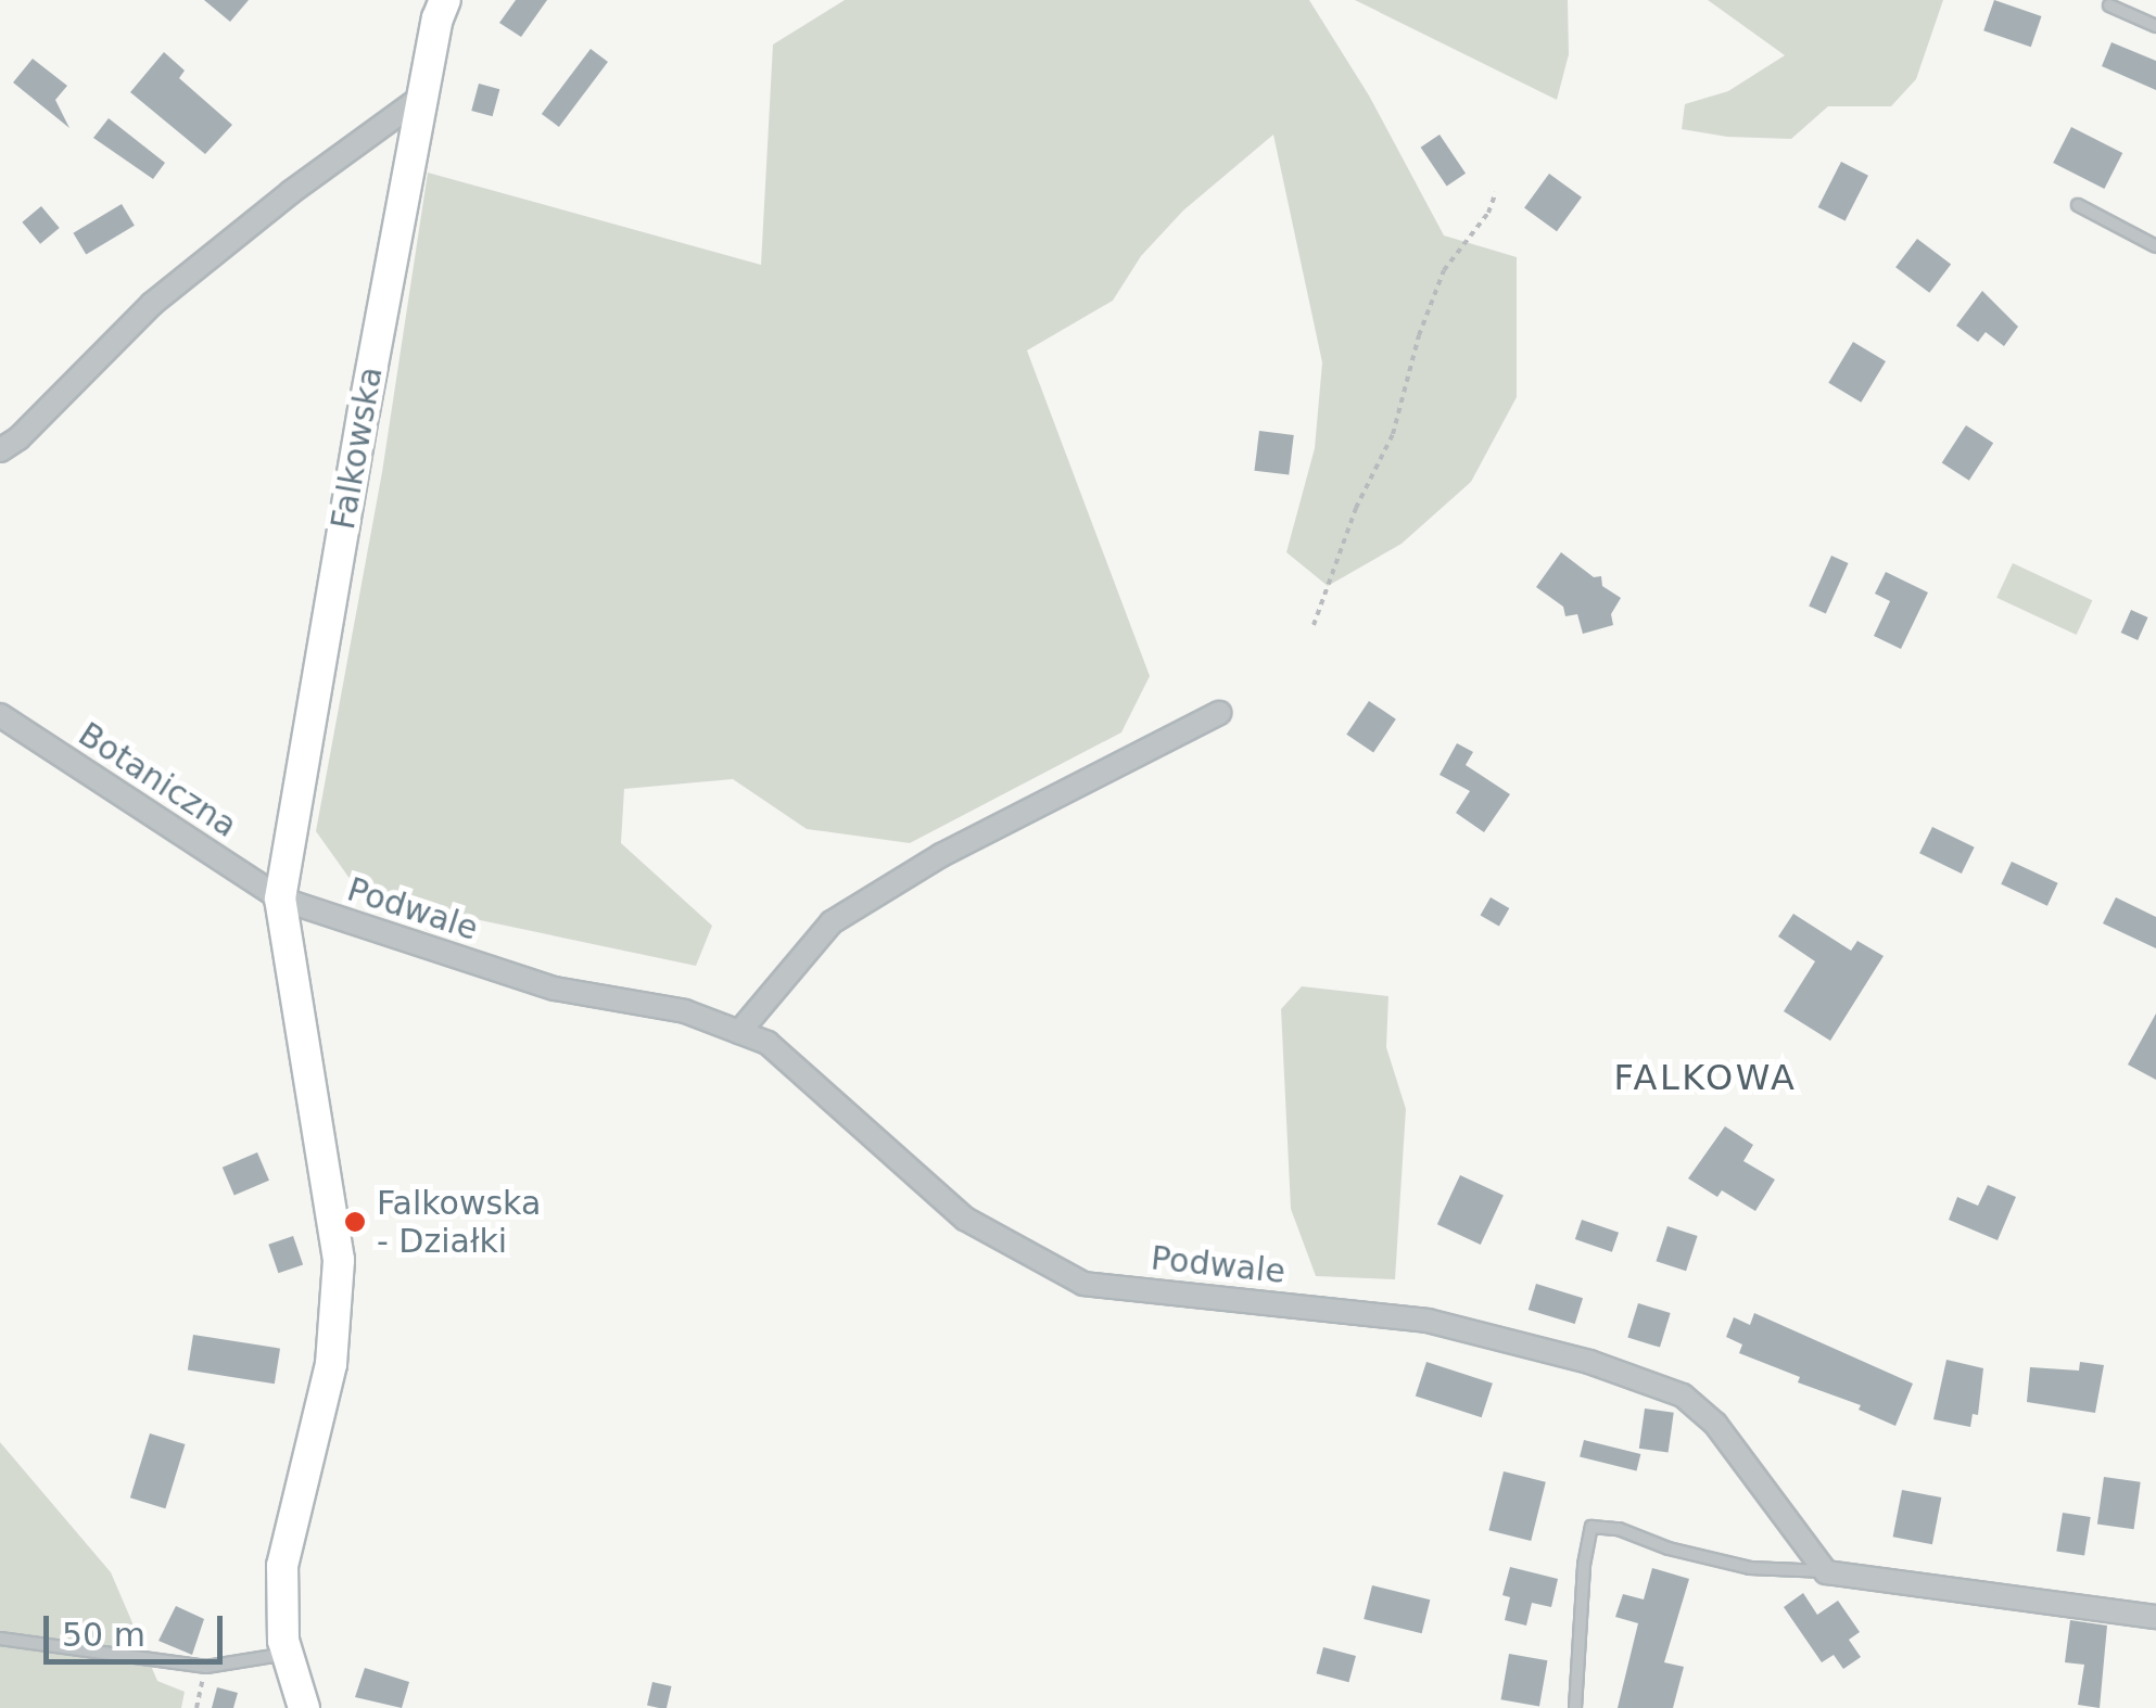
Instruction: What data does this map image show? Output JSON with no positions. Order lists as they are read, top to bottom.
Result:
{
  "streets": {
    "street": ["Falkowska", "Botaniczna", "Podwale"]
  },
  "crossings": [
    ["Falkowska", "Botaniczna"],
    ["Falkowska", "Podwale"],
    ["Botaniczna", "Podwale"]
  ],
  "districts": ["FALKOWA"],
  "places": ["Falkowska - Działki"],
  "scale_bar": "50 m"
}
